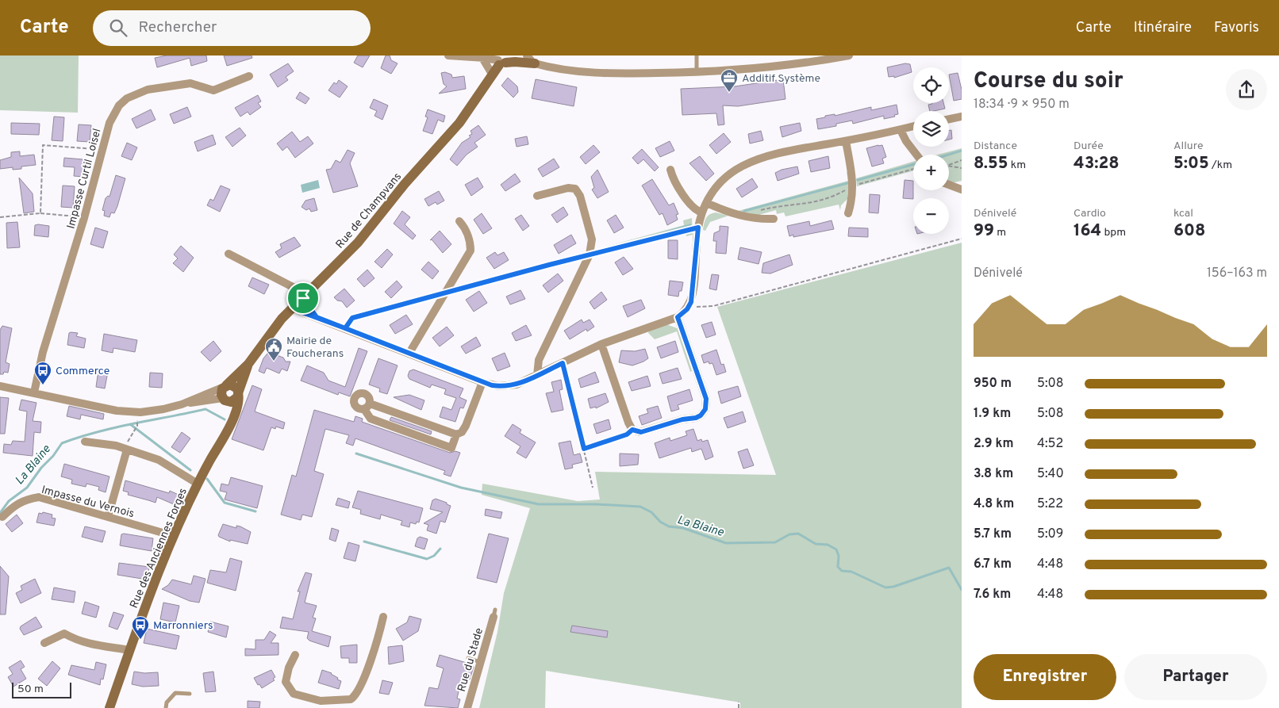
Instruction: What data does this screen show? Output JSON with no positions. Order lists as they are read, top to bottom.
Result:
{
  "streets": {
    "street": [
      "Impasse Curtil Loisel",
      "Rue de Champvans",
      "Impasse du Vernois",
      "Rue des Anciennes Forges",
      "Rue du Stade"
    ]
  },
  "crossings": [
    ["Rue de Champvans", "Rue des Anciennes Forges"],
    ["Impasse du Vernois", "Rue des Anciennes Forges"]
  ],
  "water": ["La Blaine"],
  "places": {
    "office": ["Additif Système"],
    "public building": ["Mairie de Foucherans"],
    "bus stop": ["Commerce", "Marronniers"]
  },
  "scale_bar": "50 m",
  "page": {
    "header": "Carte",
    "search": "Rechercher",
    "nav": ["Carte", "Itinéraire", "Favoris"],
    "heading": ["Course du soir", "18:34 · 9 × 950 m"],
    "map_buttons": ["+", "−"],
    "stats": [
      ["Distance", "8.55 km"],
      ["Durée", "43:28"],
      ["Allure", "5:05 /km"],
      ["Dénivelé", "99 m"],
      ["Cardio", "164 bpm"],
      ["kcal", "608"]
    ],
    "chart": ["Dénivelé", "156–163 m"],
    "list": [
      {
        "name": "950 m",
        "note": "5:08"
      },
      {
        "name": "1.9 km",
        "note": "5:08"
      },
      {
        "name": "2.9 km",
        "note": "4:52"
      },
      {
        "name": "3.8 km",
        "note": "5:40"
      },
      {
        "name": "4.8 km",
        "note": "5:22"
      },
      {
        "name": "5.7 km",
        "note": "5:09"
      },
      {
        "name": "6.7 km",
        "note": "4:48"
      },
      {
        "name": "7.6 km",
        "note": "4:48"
      }
    ],
    "buttons": ["Enregistrer", "Partager"],
    "scale": "50 m"
  }
}
